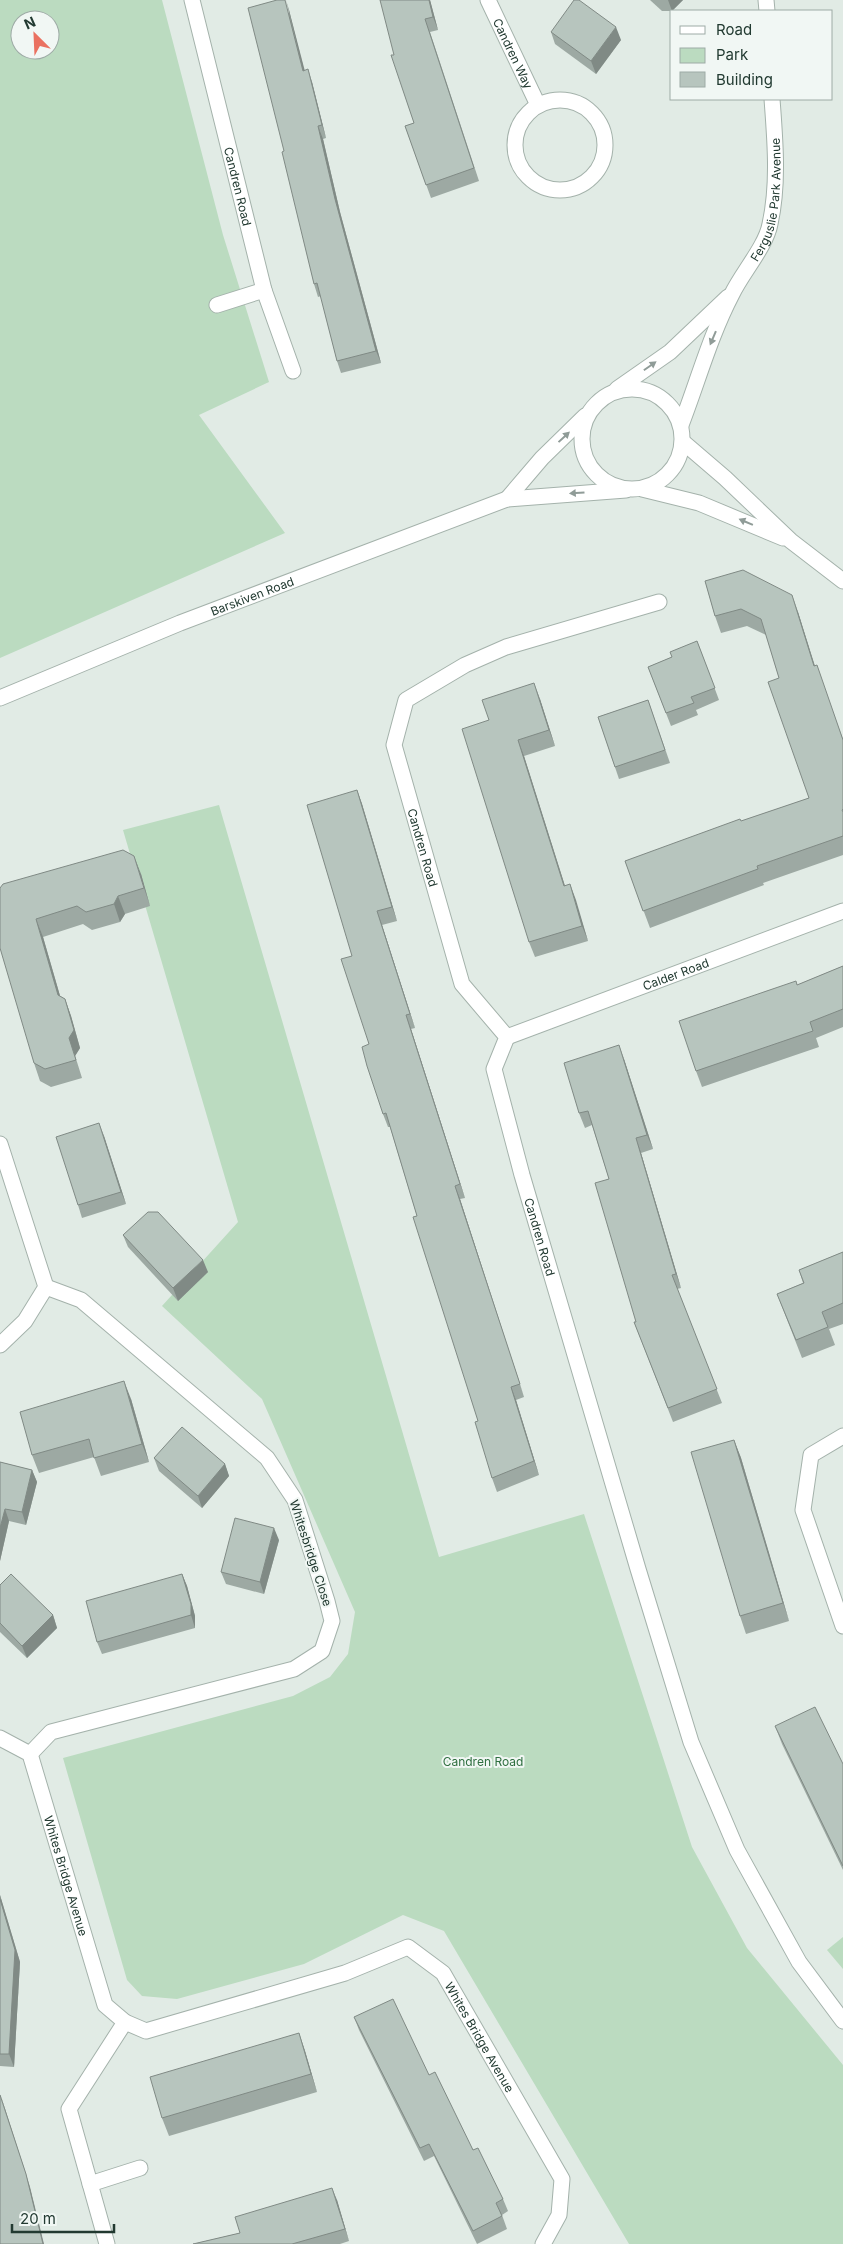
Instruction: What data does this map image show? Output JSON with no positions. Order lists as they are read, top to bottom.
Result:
{
  "streets": {
    "street": [
      "Candren Way",
      "Candren Road",
      "Ferguslie Park Avenue",
      "Barskiven Road",
      "Calder Road",
      "Whitesbridge Close",
      "Whites Bridge Avenue"
    ]
  },
  "crossings": [
    ["Candren Road", "Calder Road"],
    ["Ferguslie Park Avenue", "Barskiven Road"],
    ["Whitesbridge Close", "Whites Bridge Avenue"]
  ],
  "parks": ["Candren Road"],
  "legend": ["Road", "Park", "Building"],
  "scale_bar": "20 m",
  "north": "top left"
}
